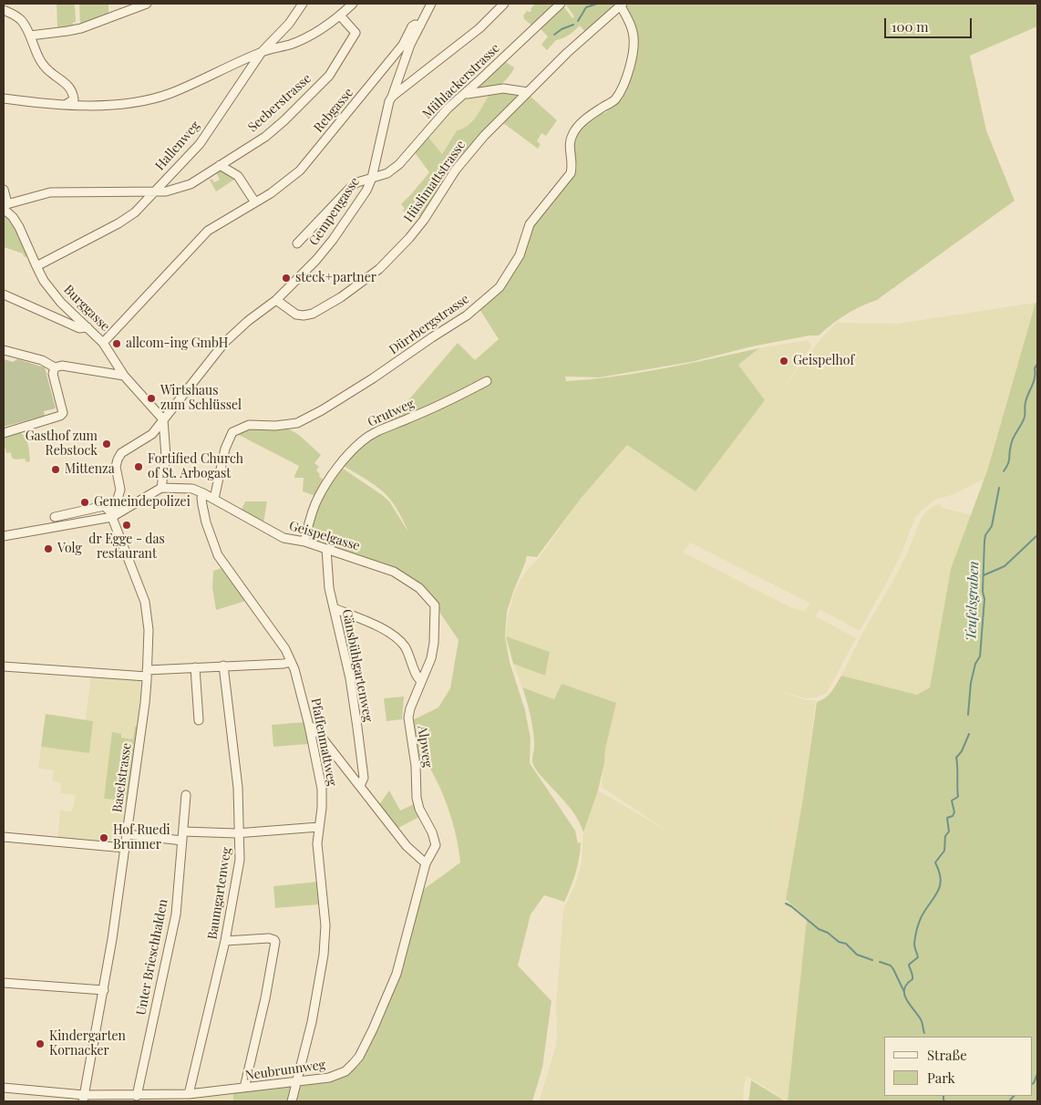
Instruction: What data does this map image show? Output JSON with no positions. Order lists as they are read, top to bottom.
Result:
{
  "streets": {
    "street": [
      "Mühlackerstrasse",
      "Seeberstrasse",
      "Rebgasse",
      "Hallenweg",
      "Hüslimattstrasse",
      "Gempengasse",
      "Burggasse",
      "Dürrbergstrasse",
      "Grutweg",
      "Geispelgasse",
      "Gänsbühlgartenweg",
      "Pfaffenmattweg",
      "Alpweg",
      "Baselstrasse",
      "Baumgartenweg",
      "Unter Brieschhalden",
      "Neubrunnweg"
    ]
  },
  "crossings": [
    ["Mühlackerstrasse", "Gempengasse"],
    ["Seeberstrasse", "Hallenweg"],
    ["Seeberstrasse", "Burggasse"],
    ["Rebgasse", "Gempengasse"],
    ["Rebgasse", "Burggasse"],
    ["Hallenweg", "Burggasse"],
    ["Hüslimattstrasse", "Gempengasse"],
    ["Hüslimattstrasse", "Dürrbergstrasse"],
    ["Gempengasse", "Burggasse"],
    ["Dürrbergstrasse", "Geispelgasse"],
    ["Grutweg", "Geispelgasse"],
    ["Geispelgasse", "Gänsbühlgartenweg"],
    ["Geispelgasse", "Pfaffenmattweg"],
    ["Geispelgasse", "Alpweg"],
    ["Pfaffenmattweg", "Neubrunnweg"],
    ["Alpweg", "Neubrunnweg"],
    ["Baselstrasse", "Neubrunnweg"],
    ["Baumgartenweg", "Neubrunnweg"],
    ["Unter Brieschhalden", "Neubrunnweg"]
  ],
  "water": ["Teufelsgraben"],
  "places": [
    "steck+partner",
    "allcom-ing GmbH",
    "Geispelhof",
    "Wirtshaus zum Schlüssel",
    "Gasthof zum Rebstock",
    "Fortified Church of St. Arbogast",
    "Mittenza",
    "Gemeindepolizei",
    "dr Egge - das restaurant",
    "Volg",
    "Hof Ruedi Brunner",
    "Kindergarten Kornacker"
  ],
  "legend": ["Straße", "Park"],
  "scale_bar": "100 m"
}
